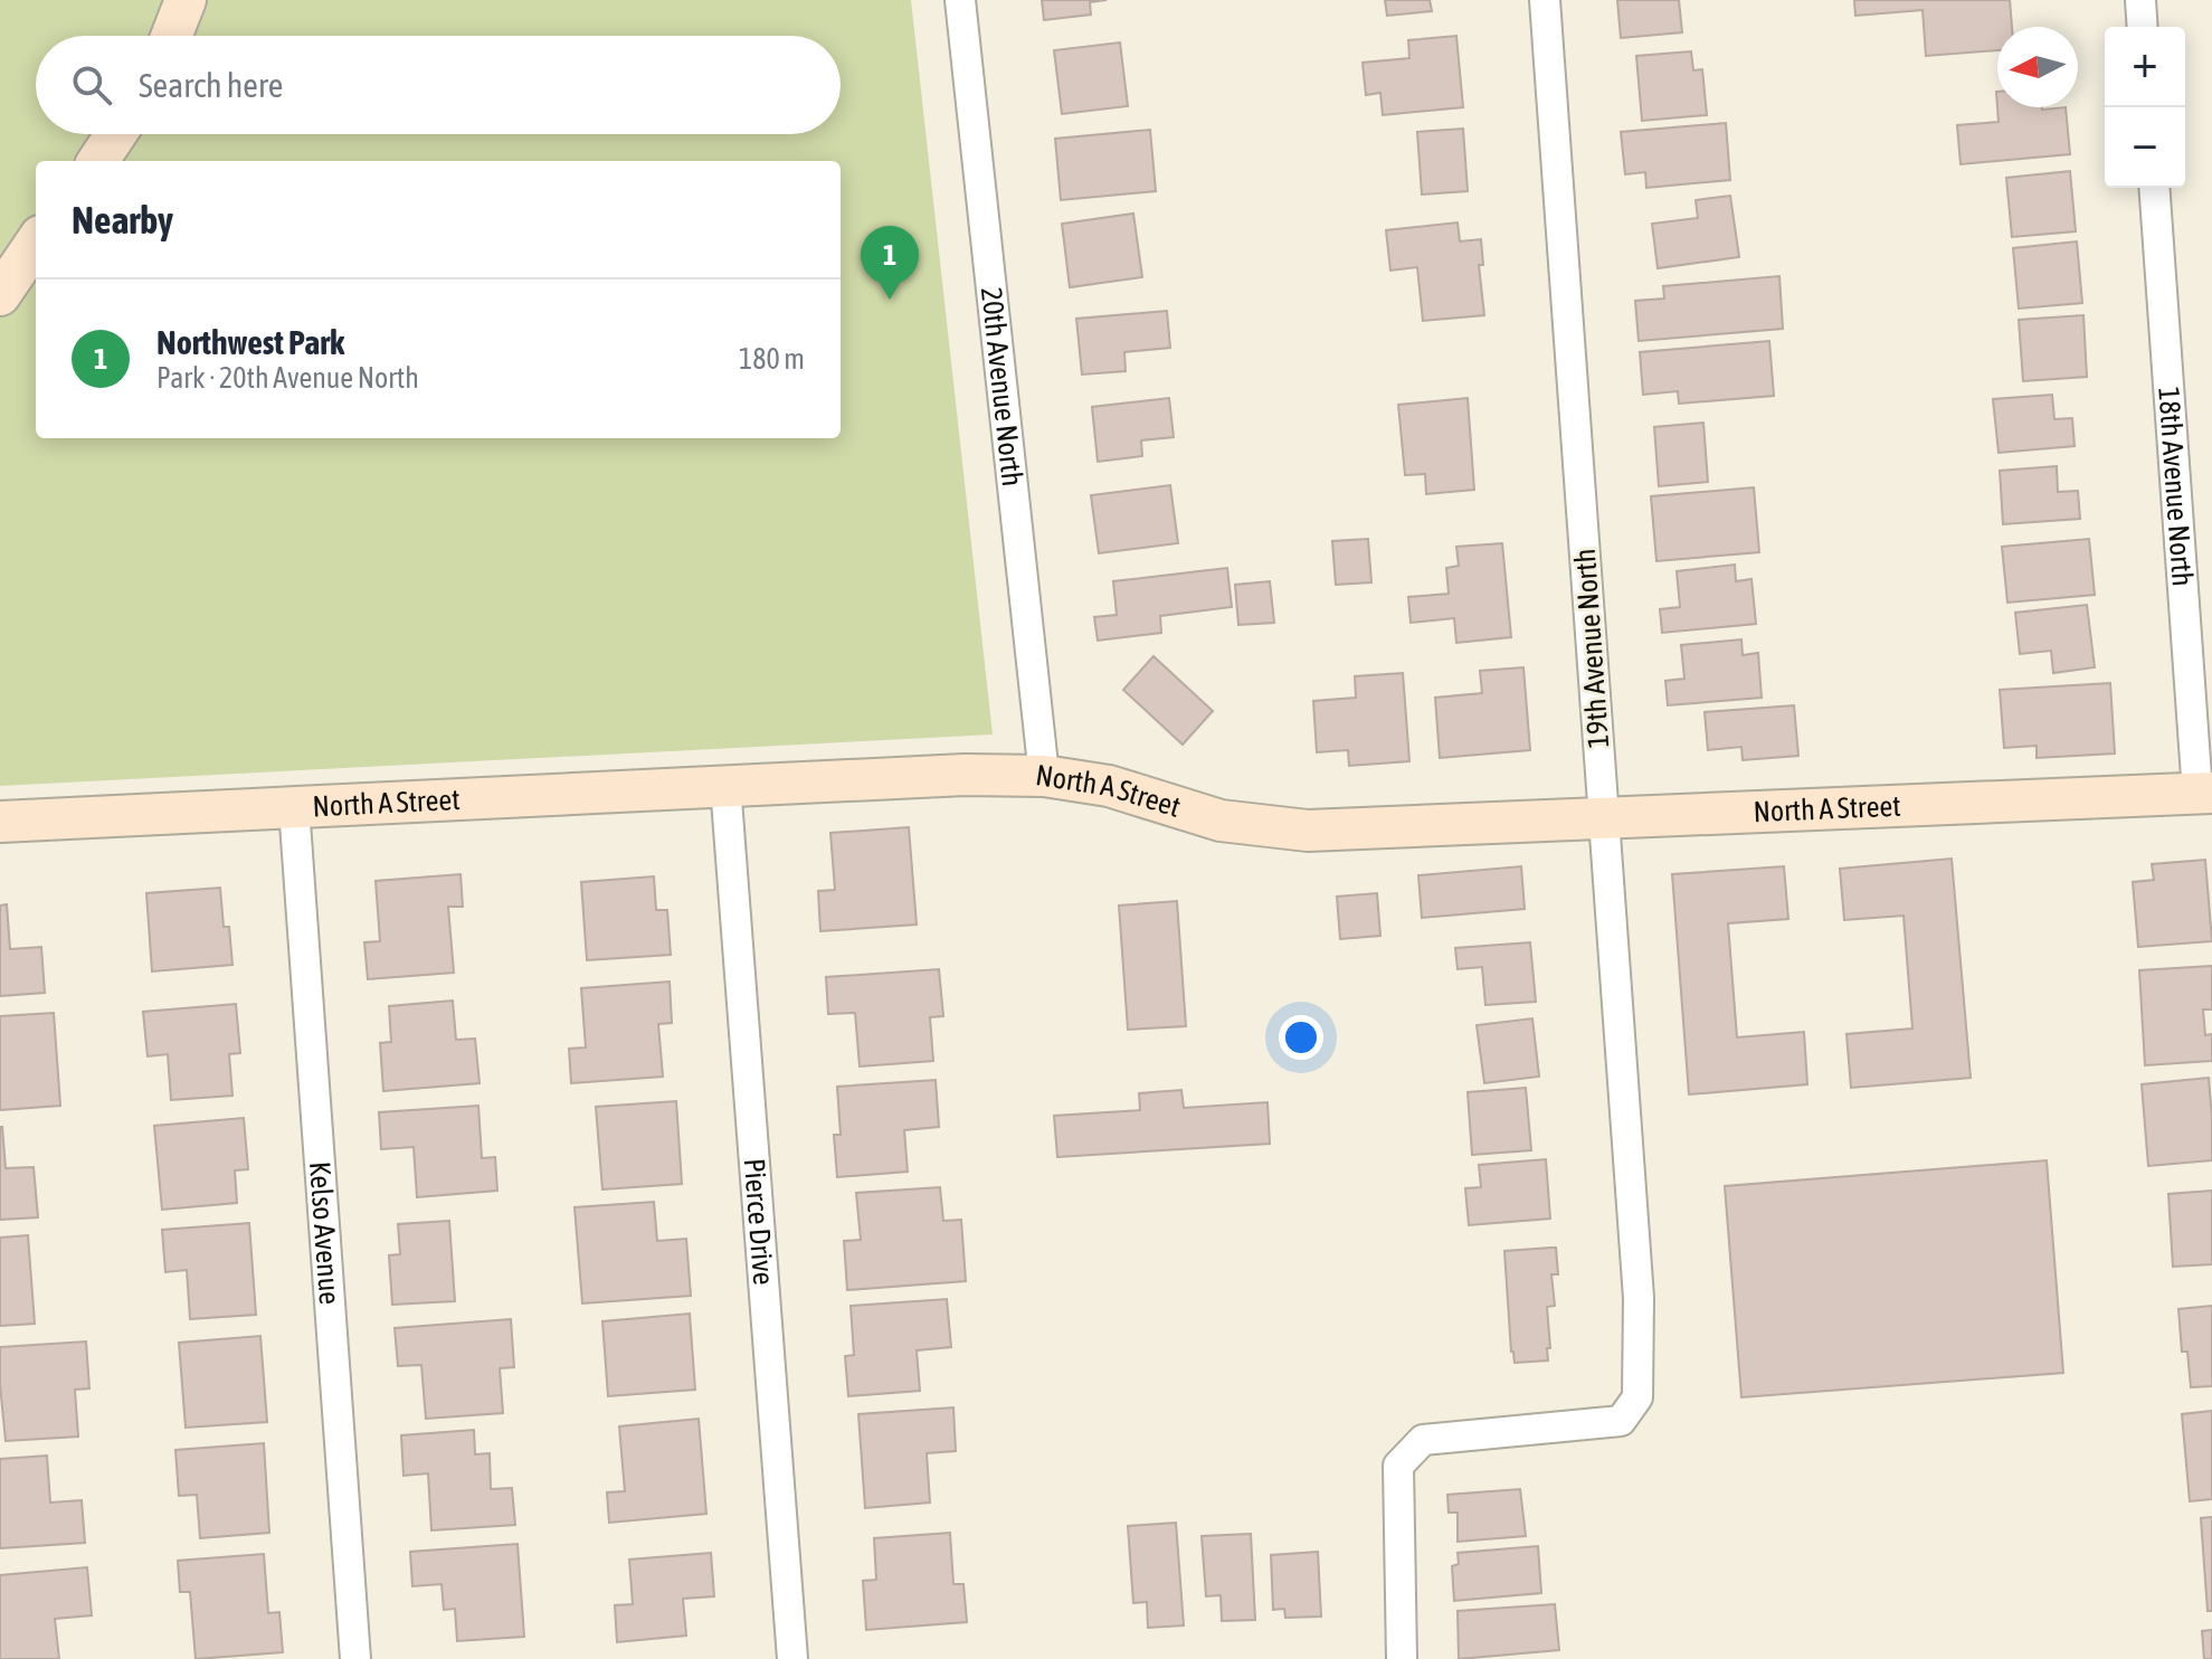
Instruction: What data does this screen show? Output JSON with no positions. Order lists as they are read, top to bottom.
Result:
{
  "streets": {
    "street": [
      "20th Avenue North",
      "18th Avenue North",
      "19th Avenue North",
      "North A Street",
      "Pierce Drive",
      "Kelso Avenue"
    ]
  },
  "crossings": [
    ["20th Avenue North", "North A Street"],
    ["18th Avenue North", "North A Street"],
    ["19th Avenue North", "North A Street"],
    ["North A Street", "Pierce Drive"],
    ["North A Street", "Kelso Avenue"]
  ],
  "north": "left",
  "page": {
    "map_buttons": ["+", "−"],
    "search": "Search here",
    "heading": "Nearby",
    "pins": "1",
    "list": [
      {
        "mark": "1",
        "name": "Northwest Park",
        "note": "Park · 20th Avenue North",
        "value": "180 m"
      }
    ]
  }
}
